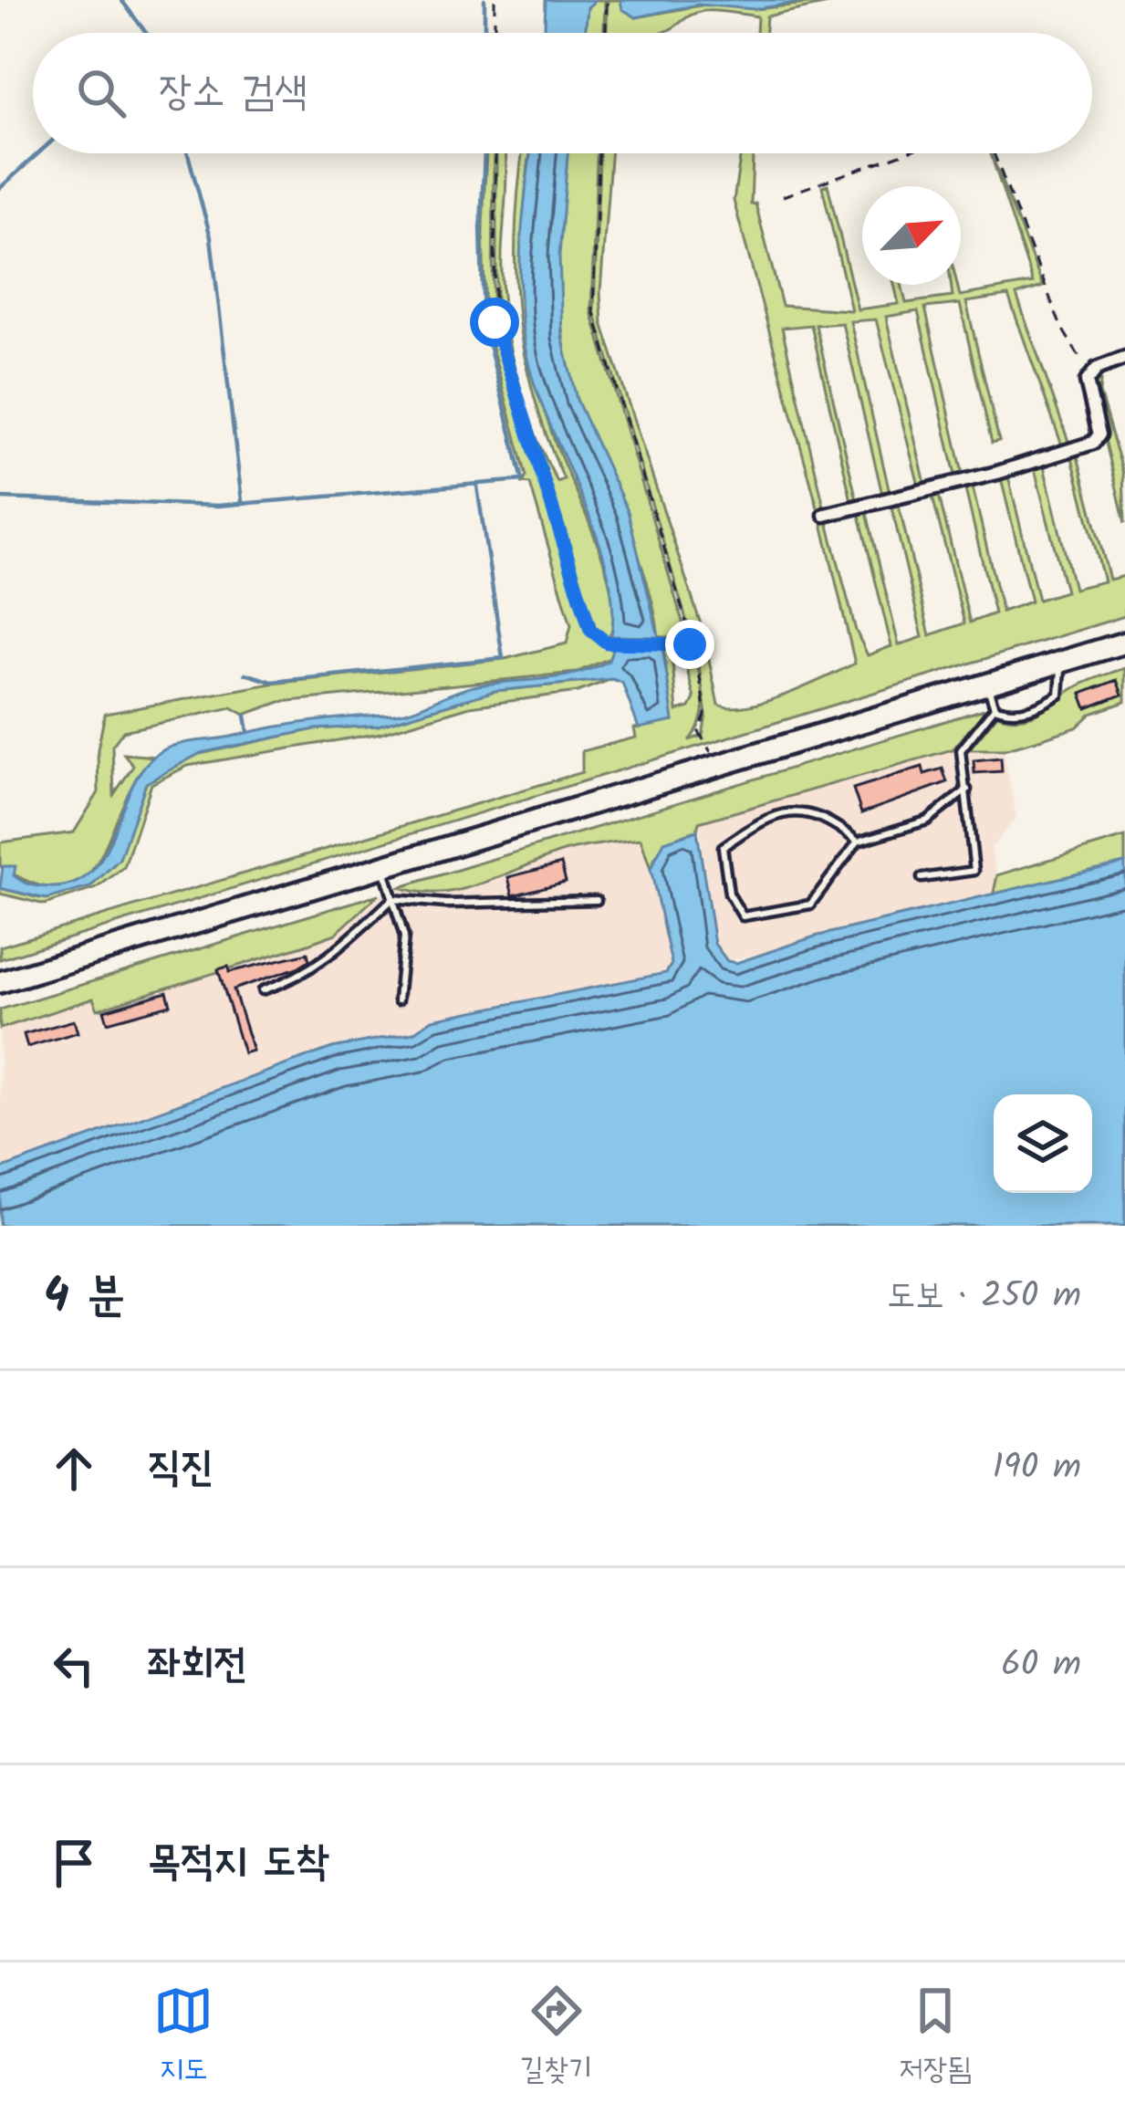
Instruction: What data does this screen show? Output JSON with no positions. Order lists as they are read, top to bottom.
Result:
{
  "north": "top right",
  "page": {
    "search": "장소 검색",
    "heading": ["4 분", "도보 · 250 m"],
    "list": [
      ["직진", "190 m"],
      ["좌회전", "60 m"],
      "목적지 도착"
    ],
    "nav": ["지도", "길찾기", "저장됨"]
  }
}
